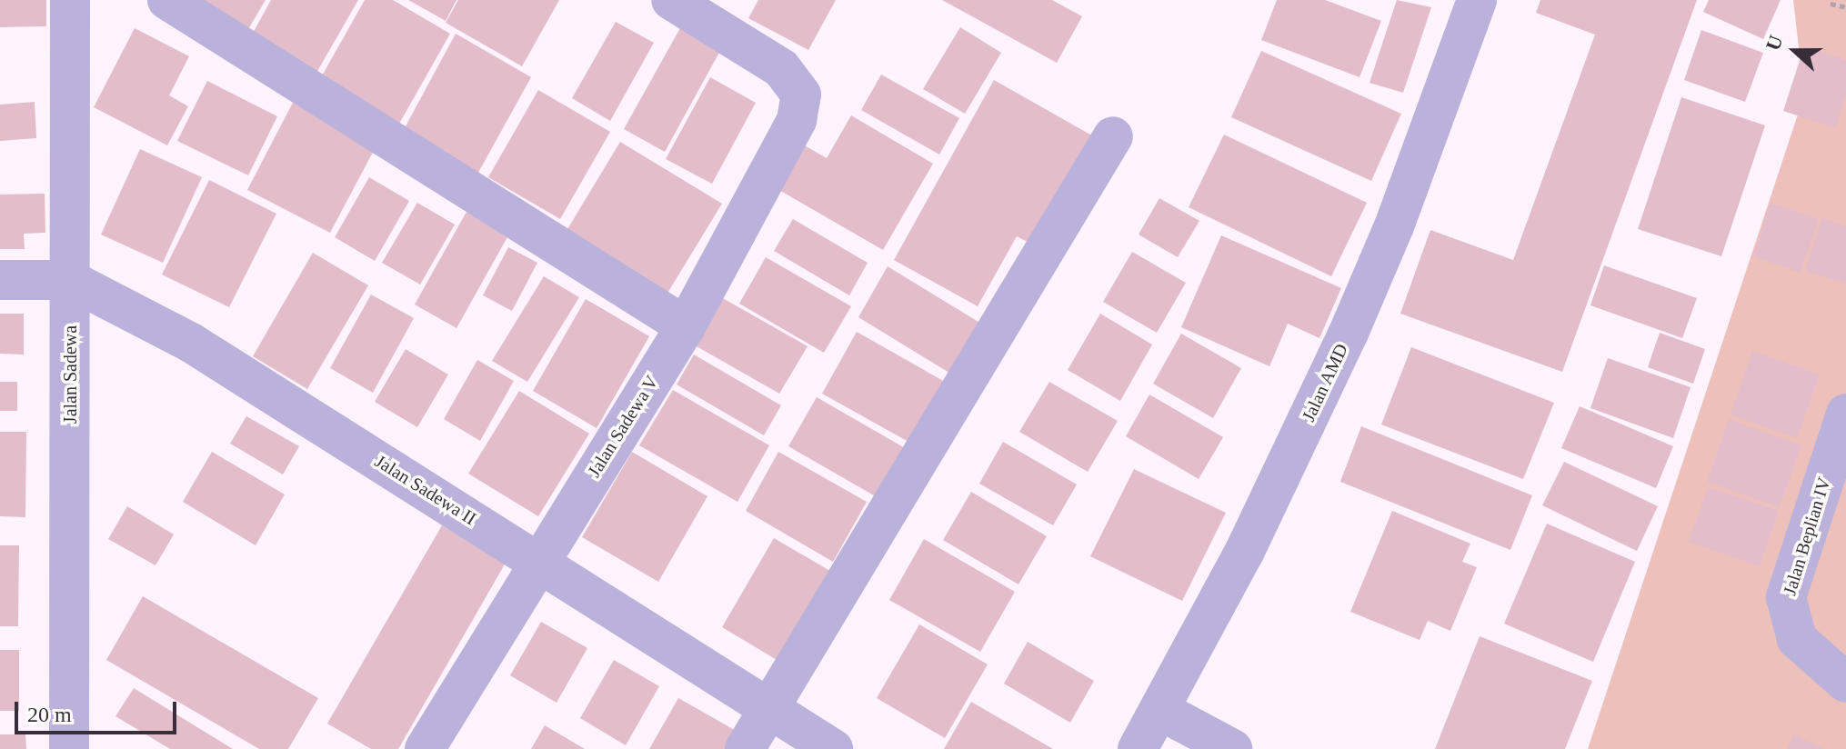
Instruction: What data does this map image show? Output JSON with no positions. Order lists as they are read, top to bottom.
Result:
{
  "streets": {
    "street": [
      "Jalan Sadewa",
      "Jalan AMD",
      "Jalan Sadewa V",
      "Jalan Sadewa II",
      "Jalan Beplian IV"
    ]
  },
  "crossings": [
    ["Jalan Sadewa", "Jalan Sadewa II"],
    ["Jalan Sadewa V", "Jalan Sadewa II"]
  ],
  "scale_bar": "20 m",
  "north": "left"
}
